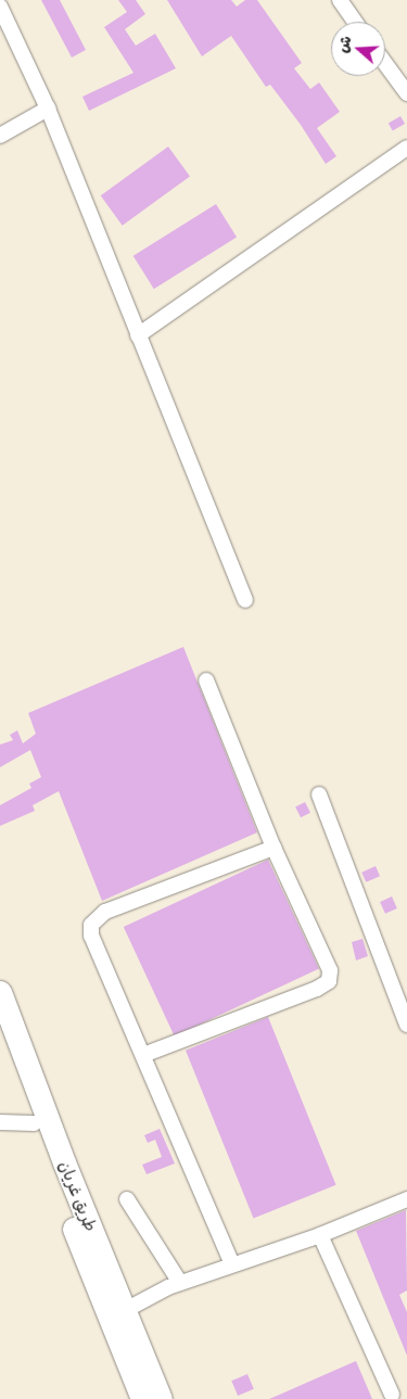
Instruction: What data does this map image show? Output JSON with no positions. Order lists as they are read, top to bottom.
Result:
{
  "streets": {
    "highway": ["طريق غريان"]
  },
  "north": "left"
}
